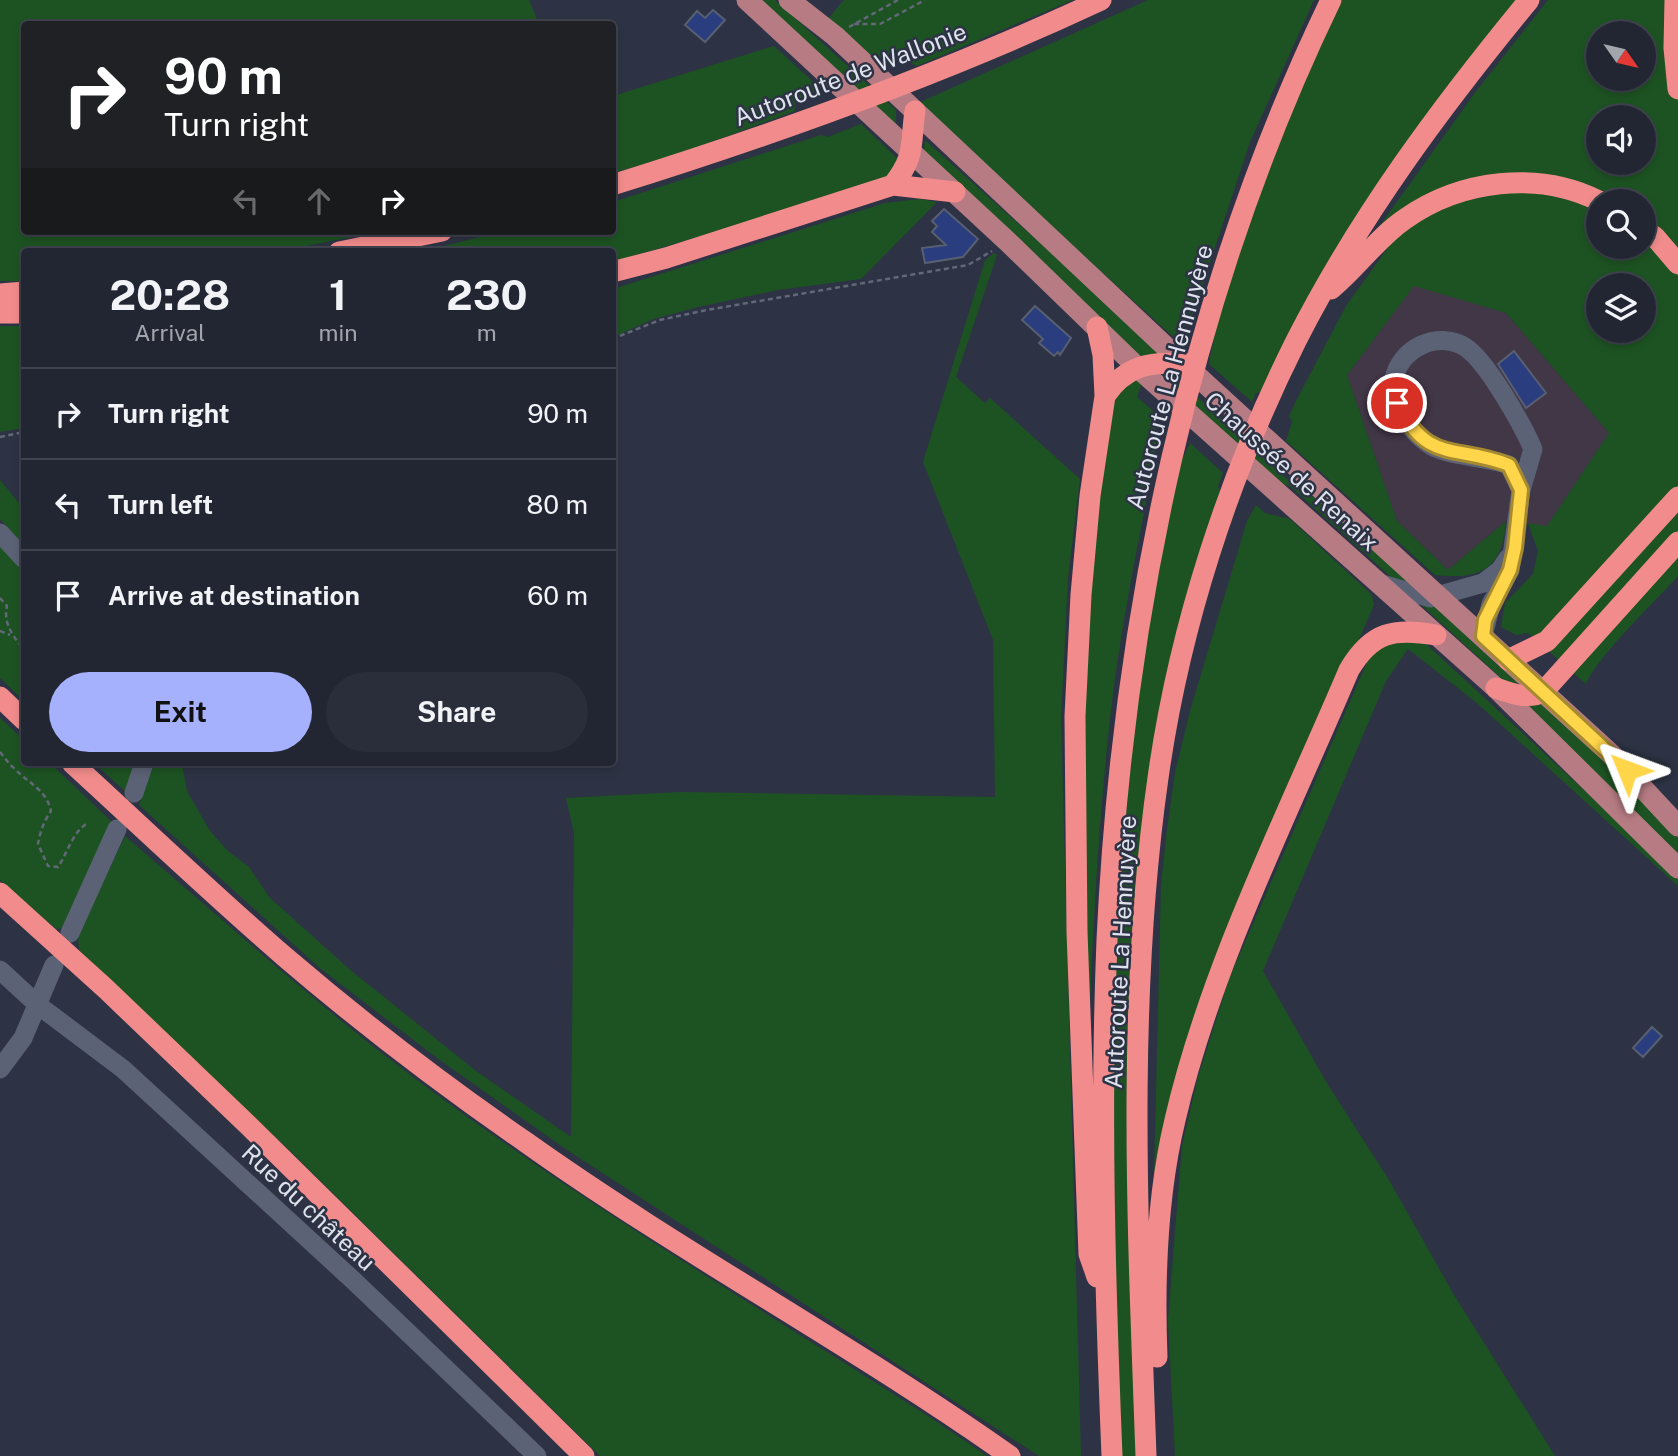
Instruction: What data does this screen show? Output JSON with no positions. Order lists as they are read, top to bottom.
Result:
{
  "streets": {
    "highway": ["Autoroute de Wallonie", "Autoroute La Hennuyère"],
    "main road": ["Chaussée de Renaix"],
    "street": ["Rue du château"]
  },
  "north": "bottom right",
  "page": {
    "turn": ["90 m", "Turn right"],
    "eta": [
      "20:28",
      "Arrival",
      "1",
      "min",
      "230",
      "m"
    ],
    "list": [
      {
        "name": "Turn right",
        "value": "90 m"
      },
      {
        "name": "Turn left",
        "value": "80 m"
      },
      {
        "name": "Arrive at destination",
        "value": "60 m"
      }
    ],
    "buttons": ["Exit", "Share"]
  }
}
